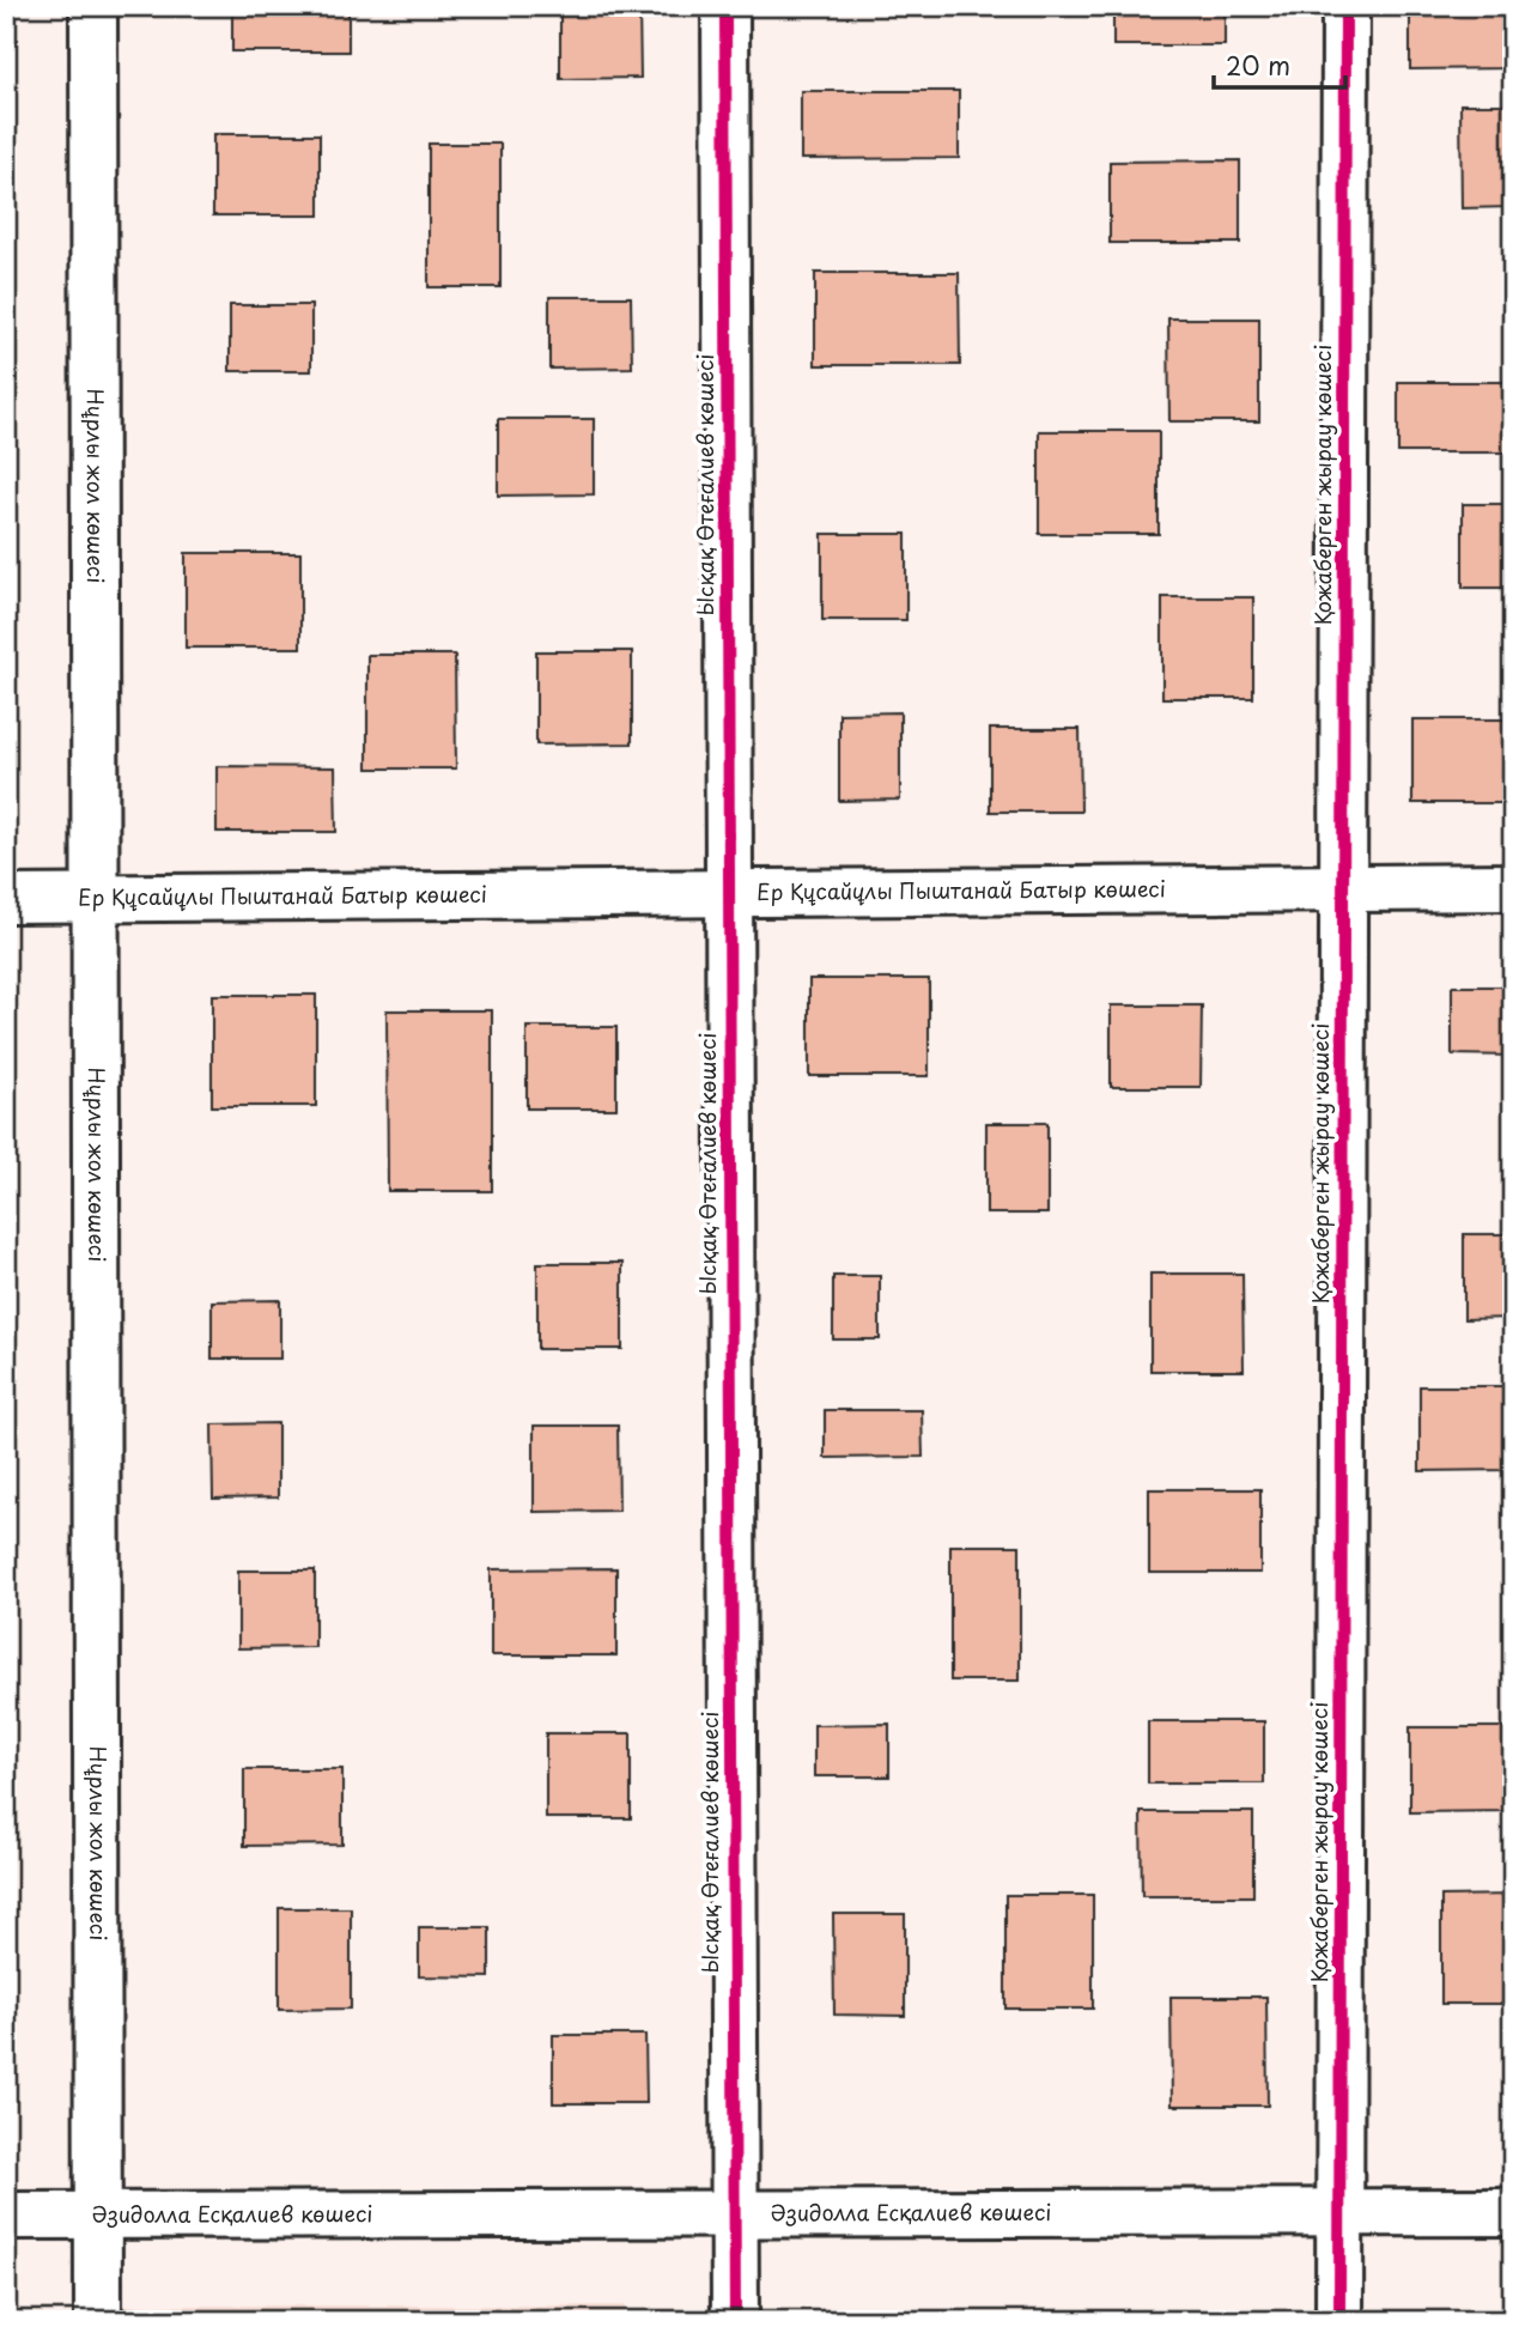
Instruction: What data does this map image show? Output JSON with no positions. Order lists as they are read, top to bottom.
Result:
{
  "streets": {
    "street": [
      "Нұрлы жол көшесі",
      "Ысқақ Өтеғалиев көшесі",
      "Қожаберген жырау көшесі",
      "Ер Құсайұлы Пыштанай Батыр көшесі",
      "Әзидолла Есқалиев көшесі"
    ]
  },
  "crossings": [
    ["Нұрлы жол көшесі", "Ер Құсайұлы Пыштанай Батыр көшесі"],
    ["Нұрлы жол көшесі", "Әзидолла Есқалиев көшесі"],
    ["Ысқақ Өтеғалиев көшесі", "Ер Құсайұлы Пыштанай Батыр көшесі"],
    ["Ысқақ Өтеғалиев көшесі", "Әзидолла Есқалиев көшесі"],
    ["Қожаберген жырау көшесі", "Ер Құсайұлы Пыштанай Батыр көшесі"],
    ["Қожаберген жырау көшесі", "Әзидолла Есқалиев көшесі"]
  ],
  "scale_bar": "20 m"
}
